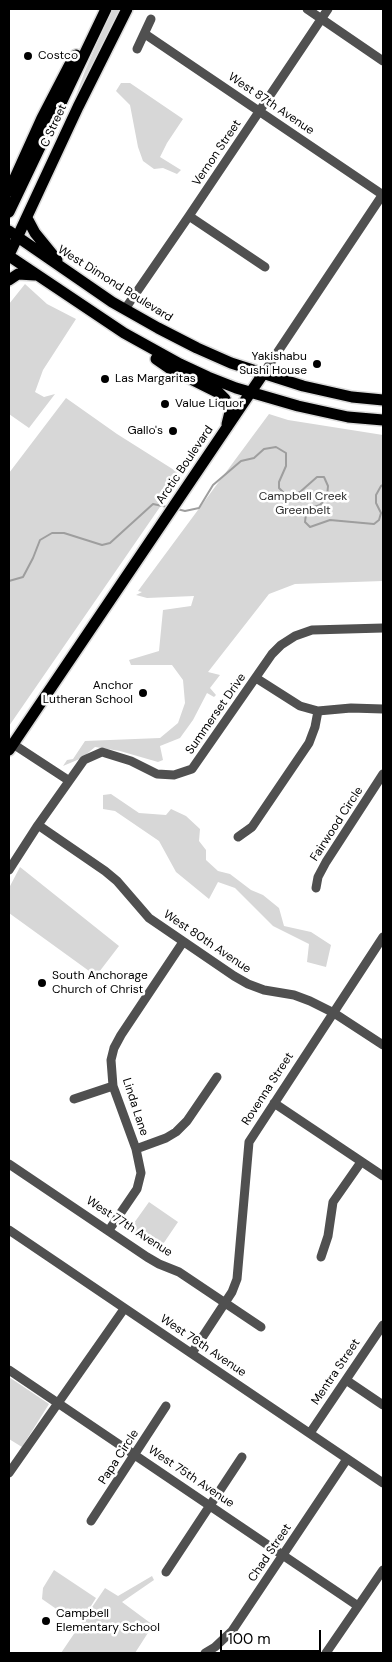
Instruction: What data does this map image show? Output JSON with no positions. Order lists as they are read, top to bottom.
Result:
{
  "streets": {
    "main road": ["C Street", "West Dimond Boulevard", "Arctic Boulevard"],
    "street": [
      "West 87th Avenue",
      "Vernon Street",
      "Summerset Drive",
      "Fairwood Circle",
      "West 80th Avenue",
      "Rovenna Street",
      "Linda Lane",
      "West 77th Avenue",
      "West 76th Avenue",
      "Mentra Street",
      "Papa Circle",
      "West 75th Avenue",
      "Chad Street"
    ]
  },
  "crossings": [
    ["West 87th Avenue", "Vernon Street"],
    ["West 87th Avenue", "Arctic Boulevard"],
    ["C Street", "West Dimond Boulevard"],
    ["Vernon Street", "West Dimond Boulevard"],
    ["West Dimond Boulevard", "Arctic Boulevard"],
    ["Summerset Drive", "West 80th Avenue"],
    ["West 80th Avenue", "Rovenna Street"],
    ["West 80th Avenue", "Linda Lane"],
    ["Rovenna Street", "West 77th Avenue"],
    ["Rovenna Street", "West 76th Avenue"],
    ["Linda Lane", "West 77th Avenue"],
    ["West 76th Avenue", "Mentra Street"],
    ["West 76th Avenue", "Chad Street"],
    ["Papa Circle", "West 75th Avenue"],
    ["West 75th Avenue", "Chad Street"]
  ],
  "parks": ["Campbell Creek Greenbelt"],
  "places": [
    "Costco",
    "Yakishabu Sushi House",
    "Las Margaritas",
    "Value Liquor",
    "Gallo's",
    "Anchor Lutheran School",
    "South Anchorage Church of Christ",
    "Campbell Elementary School"
  ],
  "scale_bar": "100 m"
}
